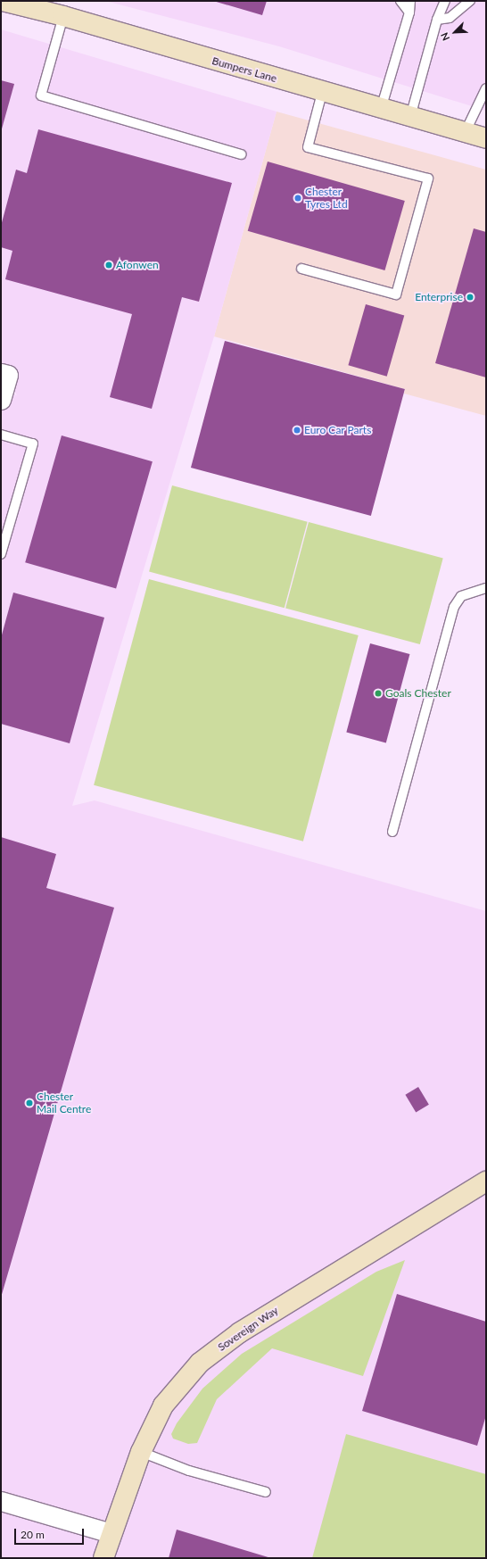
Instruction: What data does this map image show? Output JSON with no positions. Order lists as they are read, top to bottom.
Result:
{
  "streets": {
    "street": ["Bumpers Lane", "Sovereign Way"]
  },
  "places": [
    "Chester Tyres Ltd",
    "Afonwen",
    "Enterprise",
    "Euro Car Parts",
    "Goals Chester",
    "Chester Mail Centre"
  ],
  "scale_bar": "20 m",
  "north": "bottom left"
}
